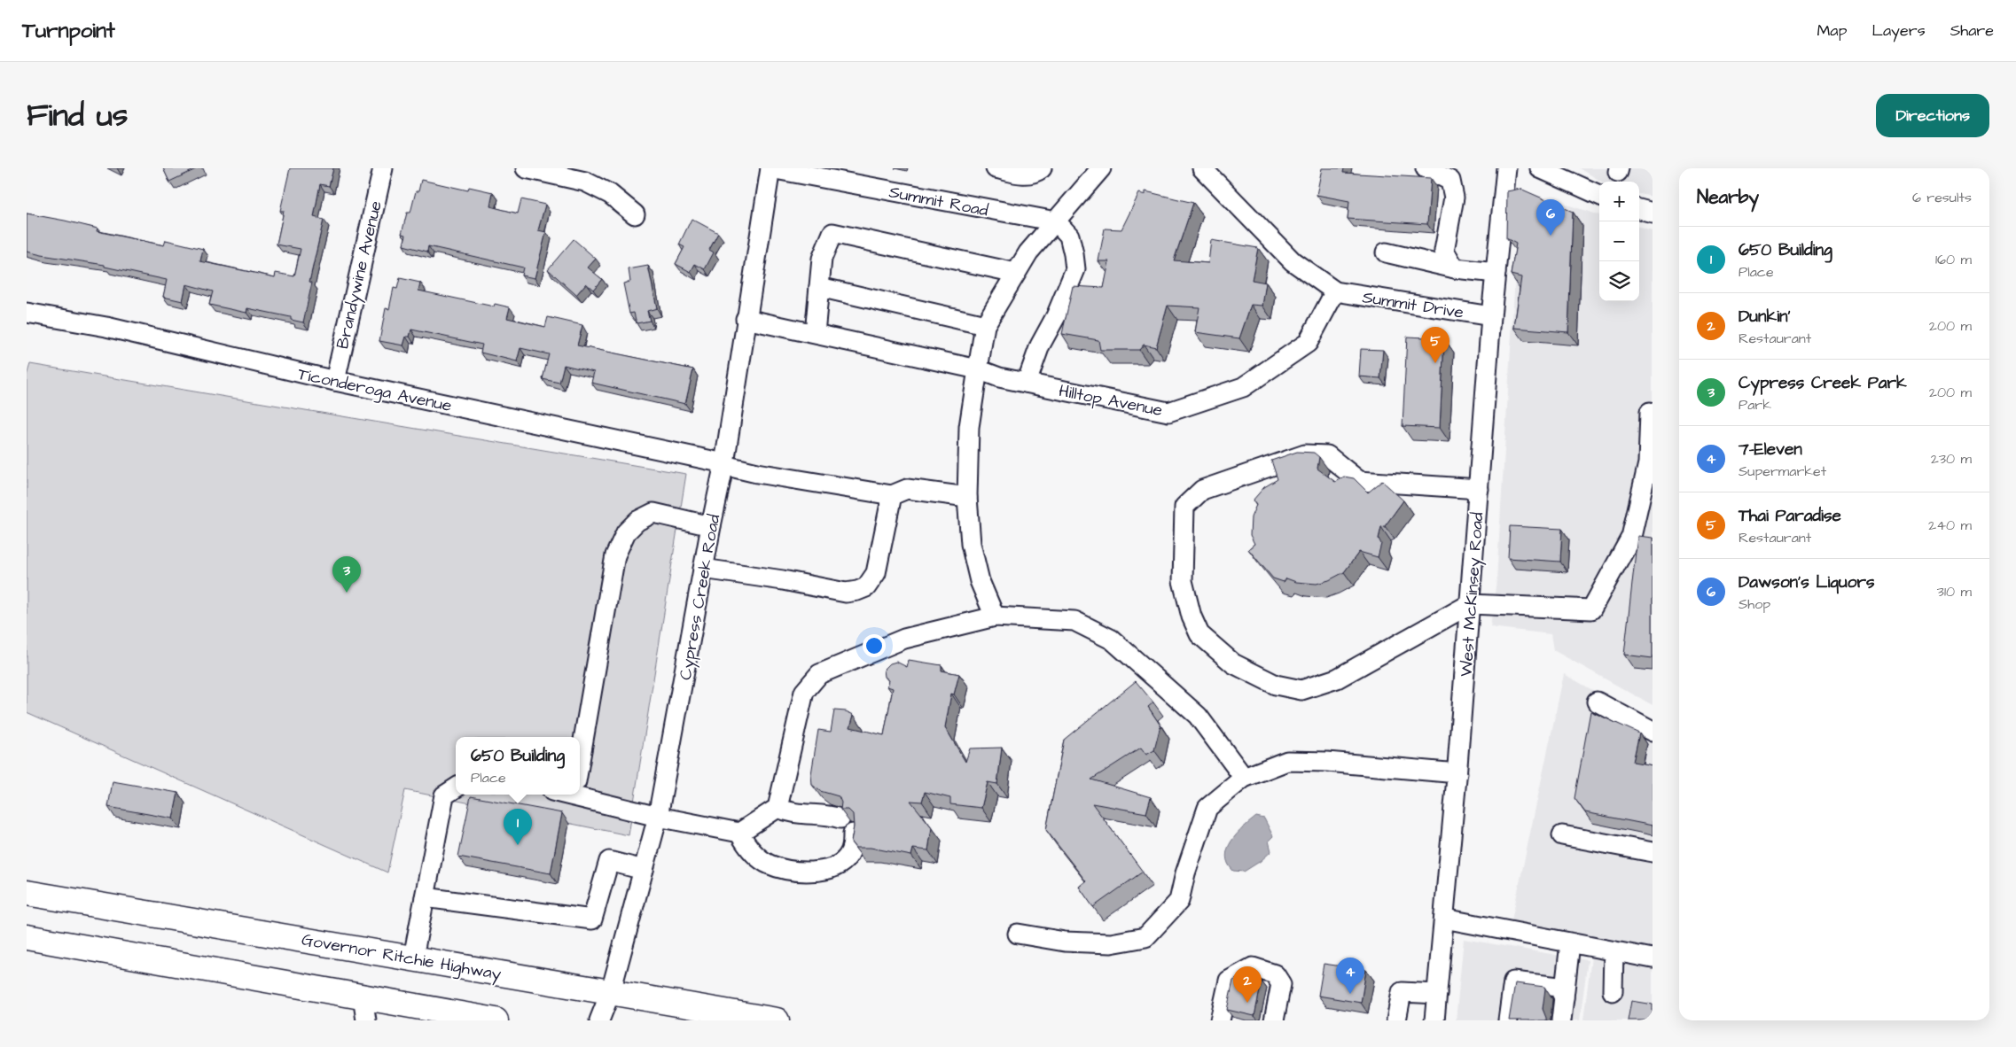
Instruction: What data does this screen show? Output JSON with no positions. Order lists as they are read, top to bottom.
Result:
{
  "streets": {
    "highway": ["Governor Ritchie Highway"],
    "street": [
      "Summit Road",
      "Brandywine Avenue",
      "Summit Drive",
      "Ticonderoga Avenue",
      "Hilltop Avenue",
      "West McKinsey Road",
      "Cypress Creek Road"
    ]
  },
  "crossings": [
    ["Summit Road", "Cypress Creek Road"],
    ["Brandywine Avenue", "Ticonderoga Avenue"],
    ["Summit Drive", "Hilltop Avenue"],
    ["Summit Drive", "West McKinsey Road"],
    ["Ticonderoga Avenue", "Cypress Creek Road"],
    ["Hilltop Avenue", "Cypress Creek Road"],
    ["Cypress Creek Road", "Governor Ritchie Highway"]
  ],
  "page": {
    "header": "Turnpoint",
    "nav": ["Map", "Layers", "Share"],
    "title": "Find us",
    "buttons": "Directions",
    "heading": ["Nearby", "6 results"],
    "map_buttons": ["+", "−"],
    "pins": [
      "6",
      "5",
      "3",
      "1",
      "4",
      "2"
    ],
    "list": [
      {
        "mark": "1",
        "name": "650 Building",
        "note": "Place",
        "value": "160 m"
      },
      {
        "mark": "2",
        "name": "Dunkin'",
        "note": "Restaurant",
        "value": "200 m"
      },
      {
        "mark": "3",
        "name": "Cypress Creek Park",
        "note": "Park",
        "value": "200 m"
      },
      {
        "mark": "4",
        "name": "7-Eleven",
        "note": "Supermarket",
        "value": "230 m"
      },
      {
        "mark": "5",
        "name": "Thai Paradise",
        "note": "Restaurant",
        "value": "240 m"
      },
      {
        "mark": "6",
        "name": "Dawson’s Liquors",
        "note": "Shop",
        "value": "310 m"
      }
    ],
    "popup": ["650 Building", "Place"]
  }
}
